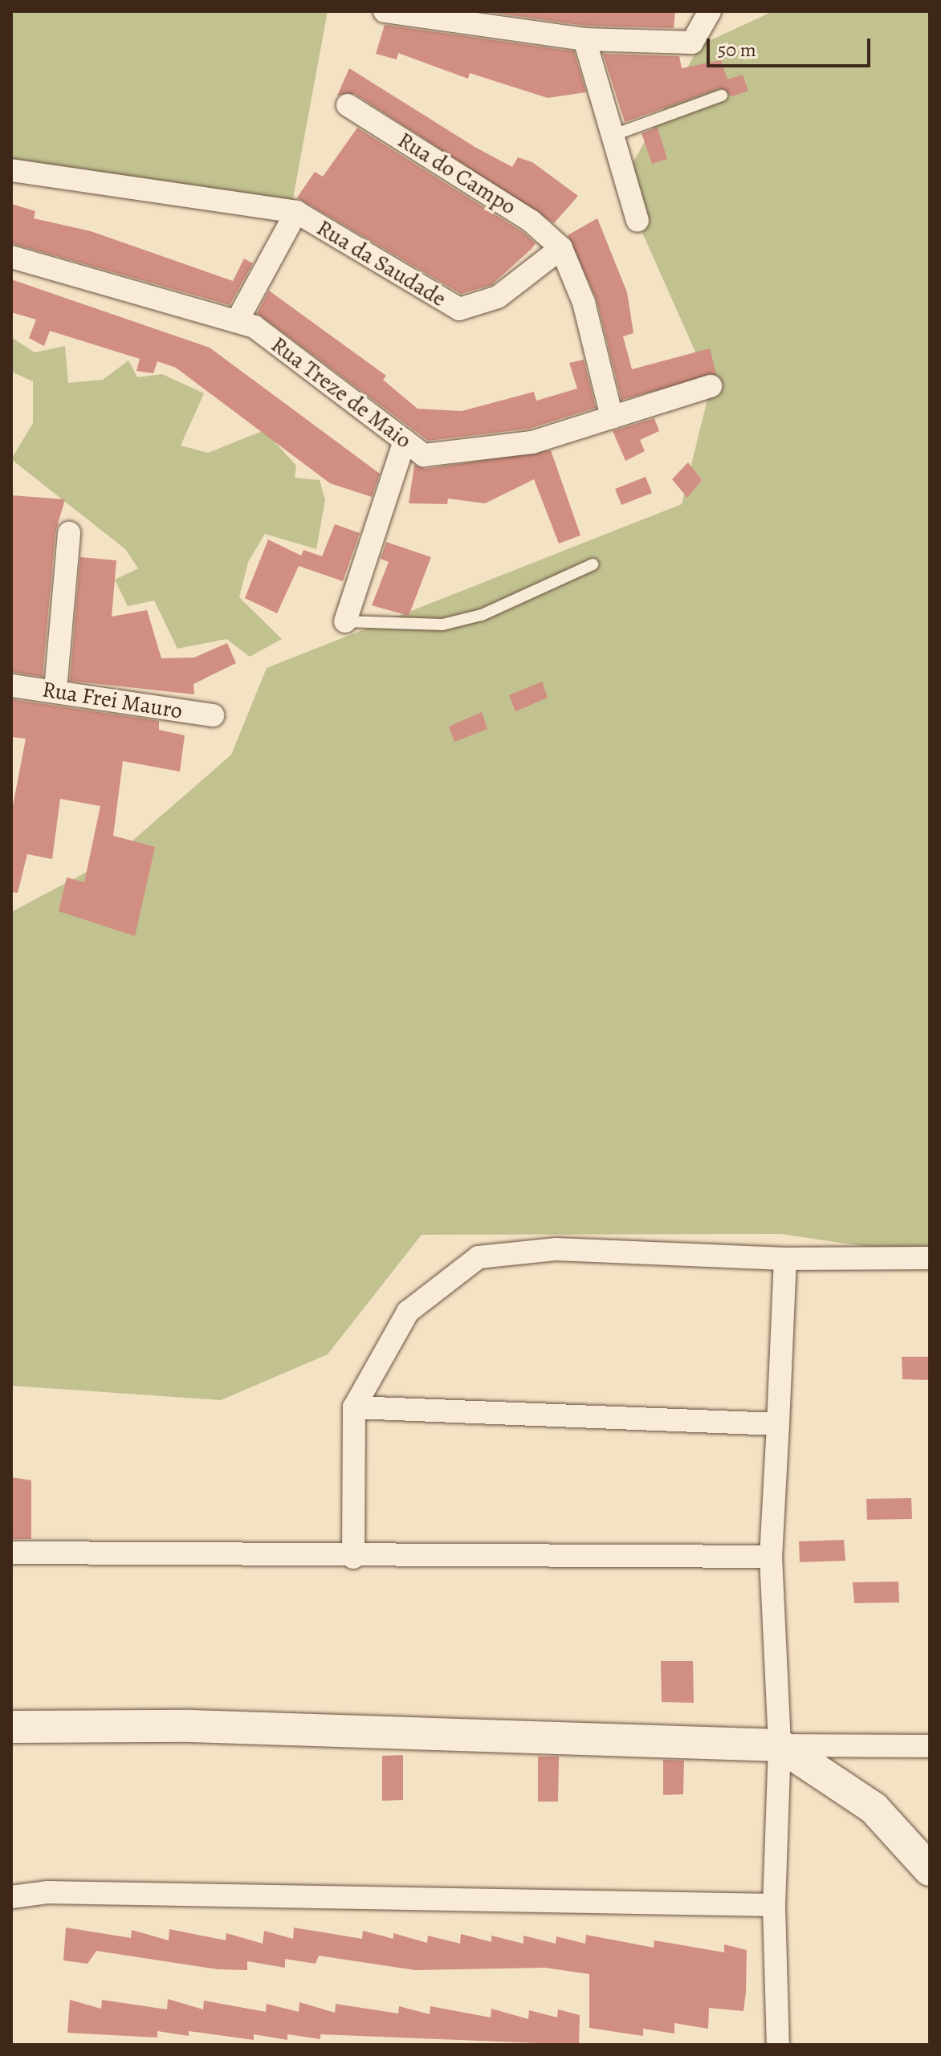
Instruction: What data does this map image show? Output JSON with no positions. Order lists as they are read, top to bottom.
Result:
{
  "streets": {
    "street": [
      "Rua do Campo",
      "Rua da Saudade",
      "Rua Treze de Maio",
      "Rua Frei Mauro"
    ]
  },
  "crossings": [
    ["Rua do Campo", "Rua da Saudade"]
  ],
  "scale_bar": "50 m"
}
